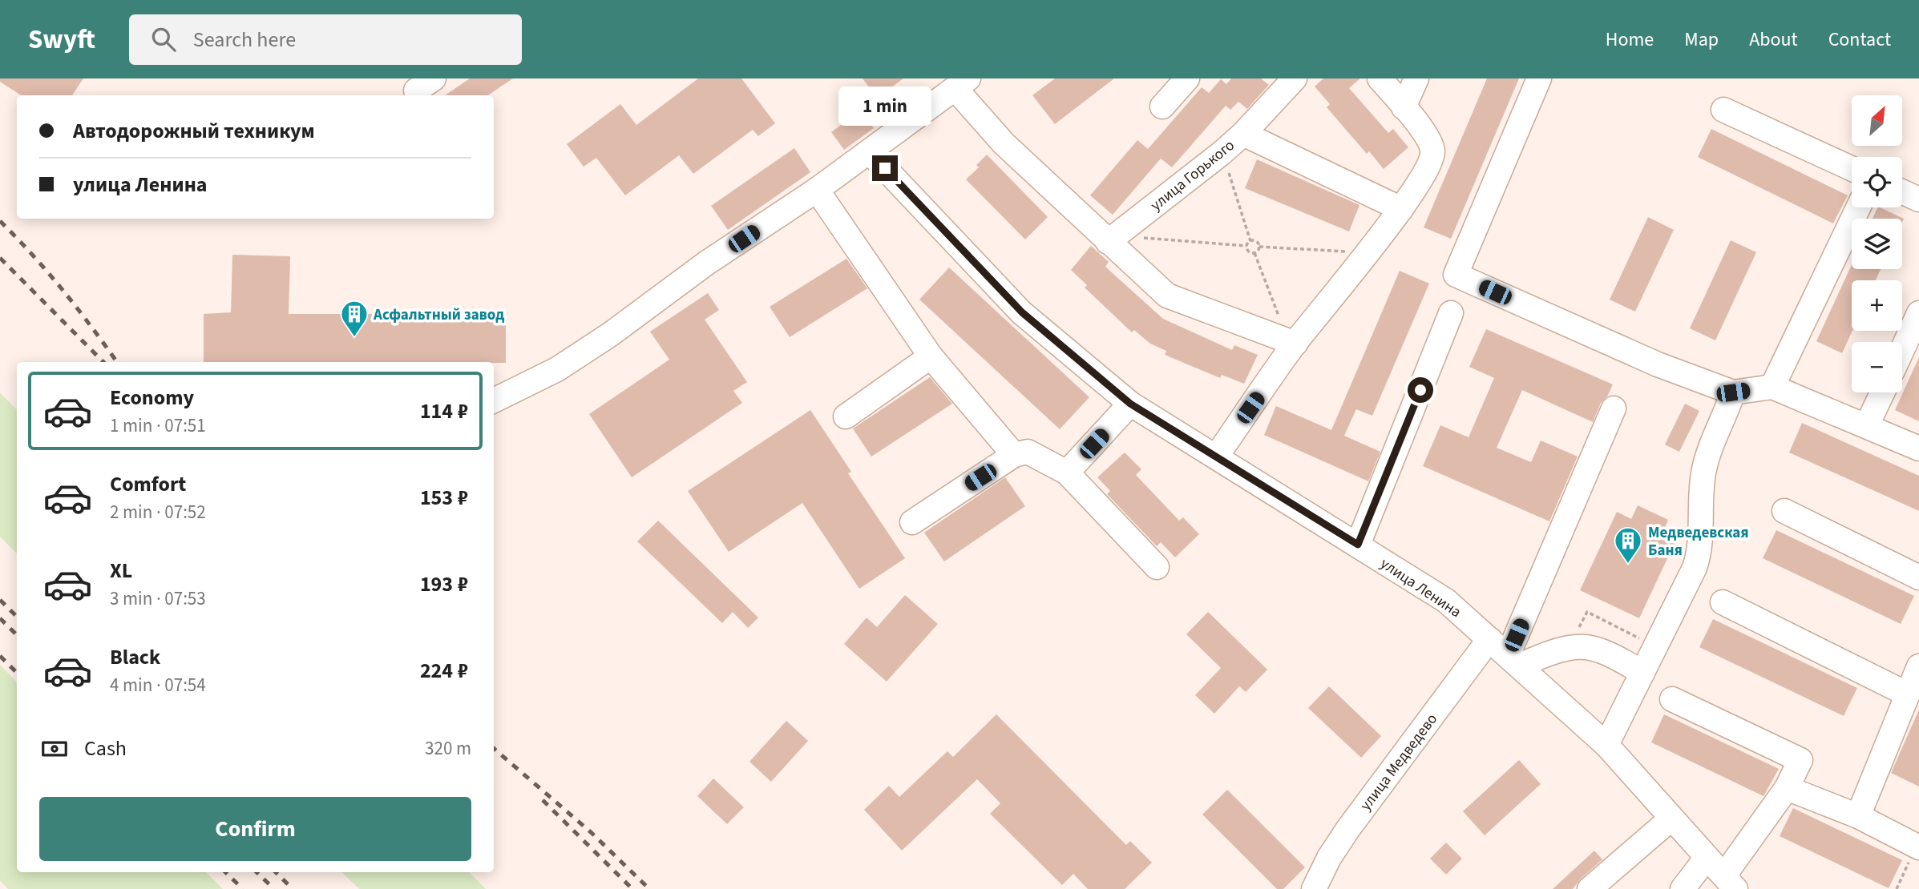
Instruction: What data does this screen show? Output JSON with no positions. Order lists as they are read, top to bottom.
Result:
{
  "streets": {
    "street": ["улица Горького", "улица Ленина", "улица Медведево"]
  },
  "crossings": [
    ["улица Ленина", "улица Медведево"]
  ],
  "places": {
    "building": ["Асфальтный завод", "Медведевская Баня"]
  },
  "north": "top right",
  "page": {
    "header": "Swyft",
    "search": "Search here",
    "nav": [
      "Home",
      "Map",
      "About",
      "Contact"
    ],
    "bubble": "1 min",
    "map_buttons": ["+", "−"],
    "banner": ["Автодорожный техникум", "улица Ленина"],
    "list": [
      {
        "name": "Economy",
        "note": "1 min · 07:51",
        "value": "114 ₽"
      },
      {
        "name": "Comfort",
        "note": "2 min · 07:52",
        "value": "153 ₽"
      },
      {
        "name": "XL",
        "note": "3 min · 07:53",
        "value": "193 ₽"
      },
      {
        "name": "Black",
        "note": "4 min · 07:54",
        "value": "224 ₽"
      }
    ],
    "pay": ["Cash", "320 m"],
    "buttons": "Confirm"
  }
}
